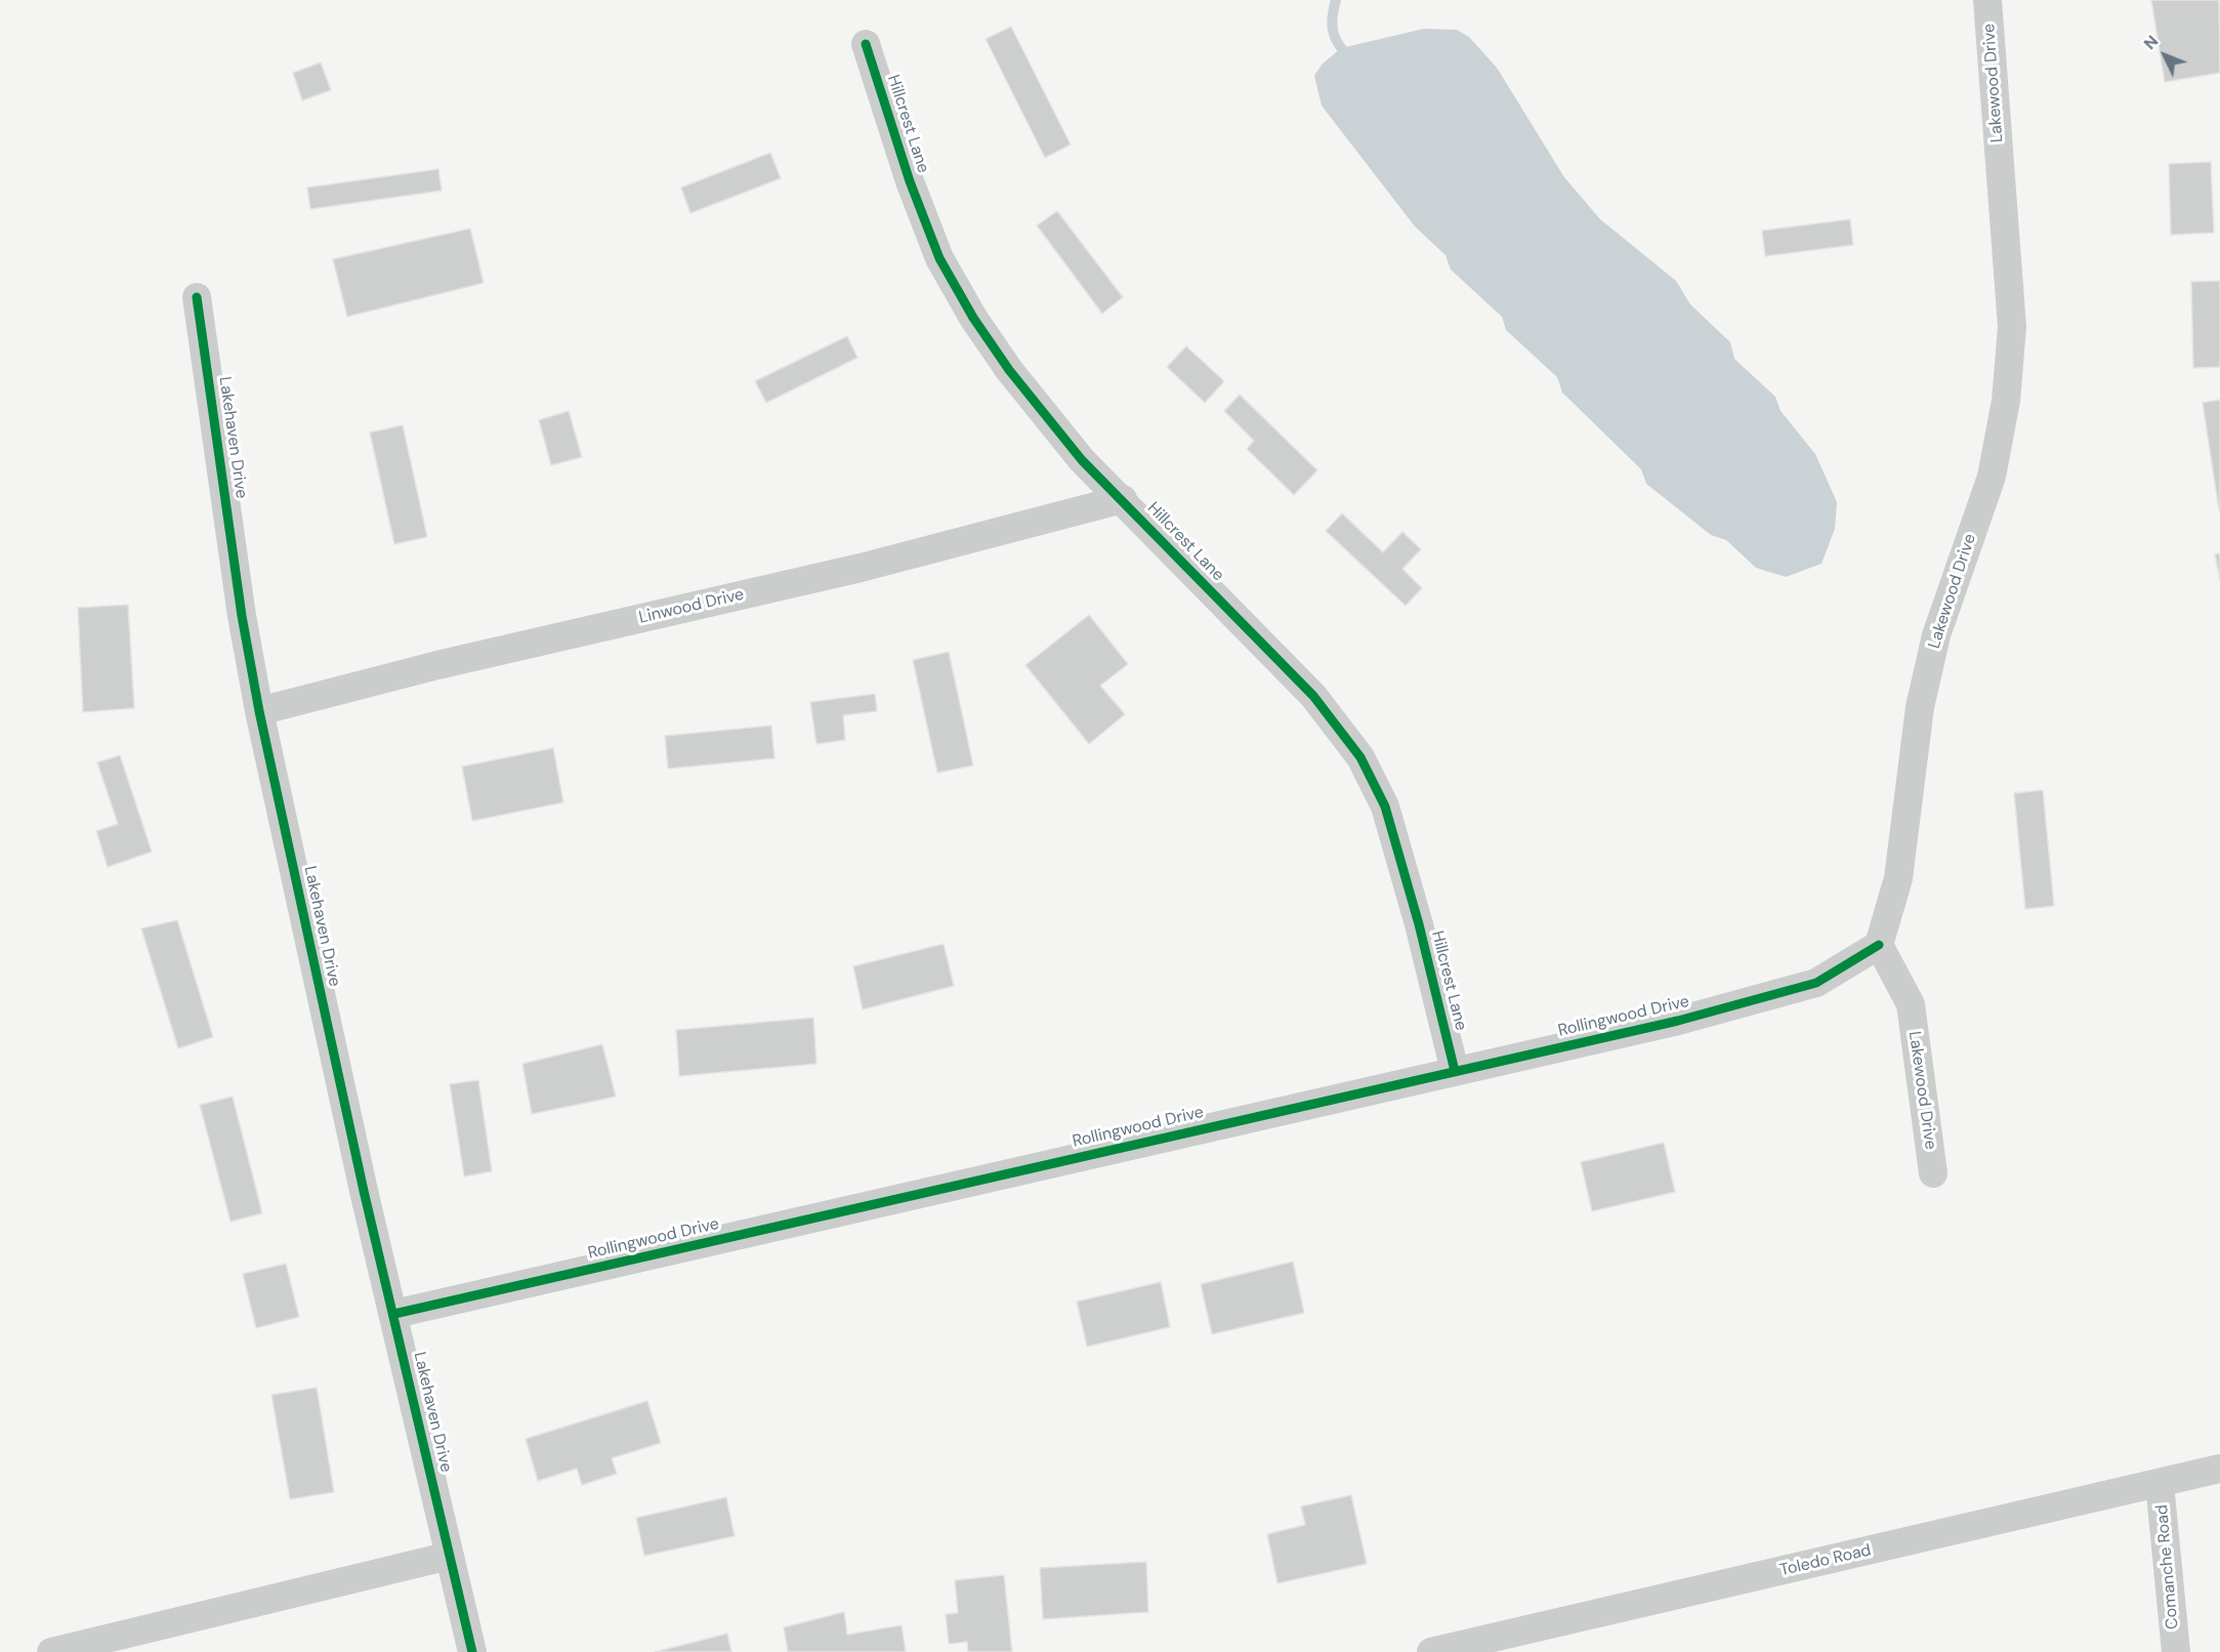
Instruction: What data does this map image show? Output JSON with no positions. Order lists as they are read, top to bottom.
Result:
{
  "streets": {
    "street": [
      "Lakewood Drive",
      "Hillcrest Lane",
      "Lakehaven Drive",
      "Linwood Drive",
      "Rollingwood Drive",
      "Toledo Road",
      "Comanche Road"
    ]
  },
  "crossings": [
    ["Lakewood Drive", "Rollingwood Drive"],
    ["Hillcrest Lane", "Linwood Drive"],
    ["Hillcrest Lane", "Rollingwood Drive"],
    ["Lakehaven Drive", "Linwood Drive"],
    ["Lakehaven Drive", "Rollingwood Drive"],
    ["Toledo Road", "Comanche Road"]
  ],
  "north": "top left"
}
